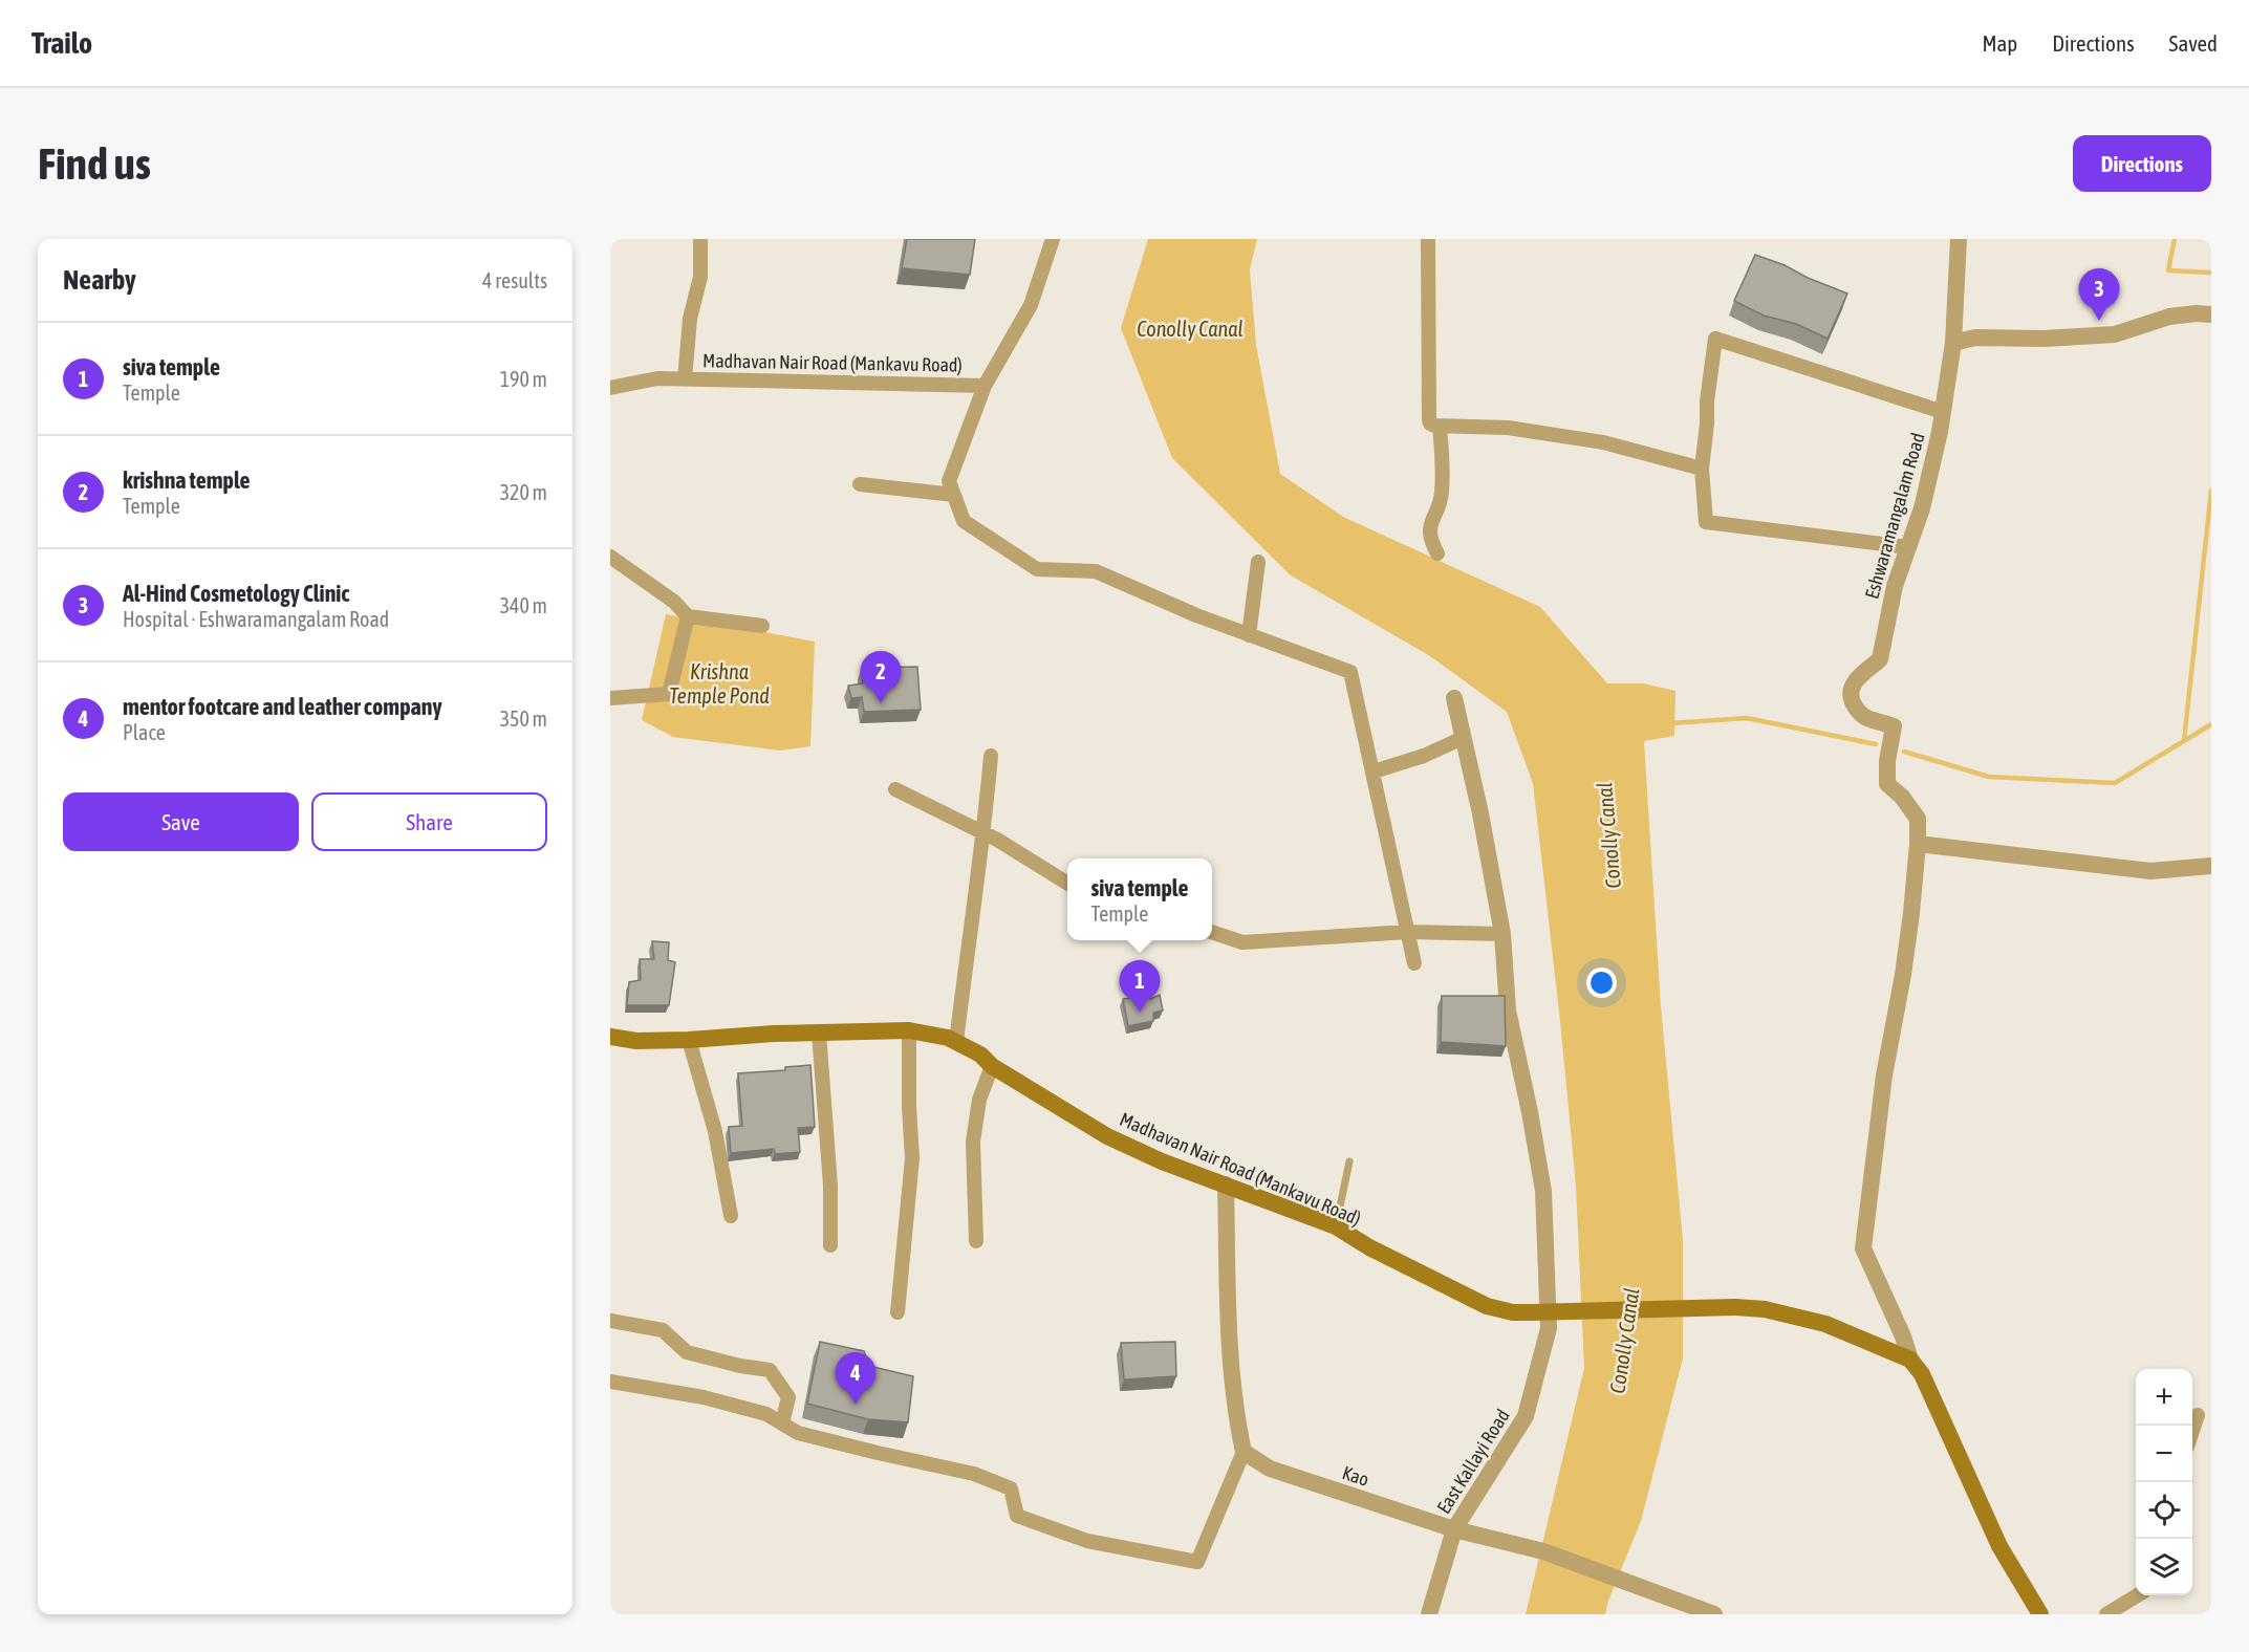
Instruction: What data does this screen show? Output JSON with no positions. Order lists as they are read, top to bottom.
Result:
{
  "streets": {
    "main road": ["Madhavan Nair Road (Mankavu Road)"],
    "street": ["Eshwaramangalam Road", "East Kallayi Road", "Kao"]
  },
  "crossings": [
    ["East Kallayi Road", "Kao"]
  ],
  "water": ["Conolly Canal", "Krishna Temple Pond"],
  "page": {
    "header": "Trailo",
    "nav": ["Map", "Directions", "Saved"],
    "buttons": [
      "Directions",
      ["Save", "Share"]
    ],
    "title": "Find us",
    "heading": ["Nearby", "4 results"],
    "pins": [
      "3",
      "2",
      "1",
      "4"
    ],
    "list": [
      {
        "mark": "1",
        "name": "siva temple",
        "note": "Temple",
        "value": "190 m"
      },
      {
        "mark": "2",
        "name": "krishna temple",
        "note": "Temple",
        "value": "320 m"
      },
      {
        "mark": "3",
        "name": "Al-Hind Cosmetology Clinic",
        "note": "Hospital · Eshwaramangalam Road",
        "value": "340 m"
      },
      {
        "mark": "4",
        "name": "mentor footcare and leather company",
        "note": "Place",
        "value": "350 m"
      }
    ],
    "popup": ["siva temple", "Temple"],
    "map_buttons": ["+", "−"]
  }
}
